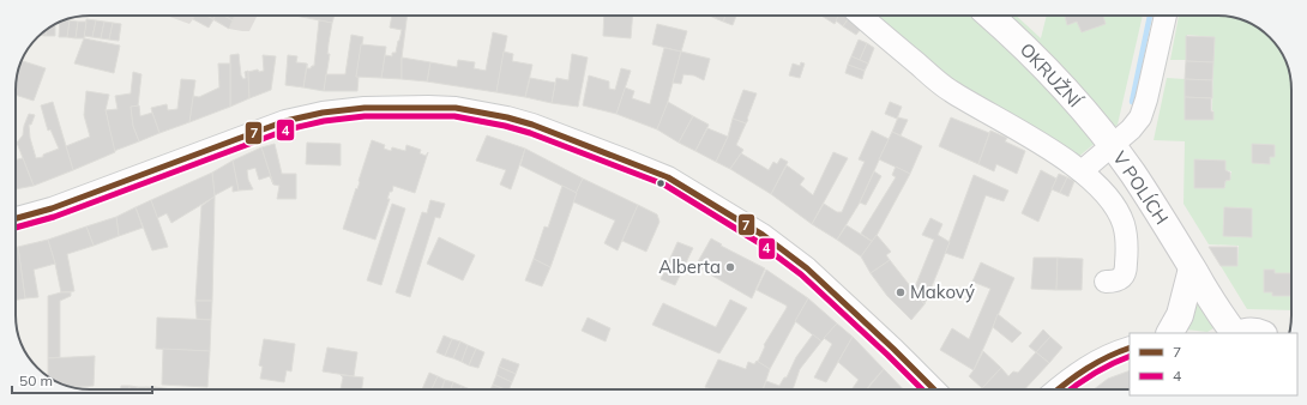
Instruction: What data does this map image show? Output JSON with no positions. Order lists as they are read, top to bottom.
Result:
{
  "streets": {
    "street": ["OKRUŽNÍ", "V POLÍCH"]
  },
  "crossings": [
    ["OKRUŽNÍ", "V POLÍCH"]
  ],
  "places": ["Alberta", "Makový"],
  "lines": ["transit line 7", "transit line 4"],
  "legend": ["7", "4"],
  "scale_bar": "50 m"
}
